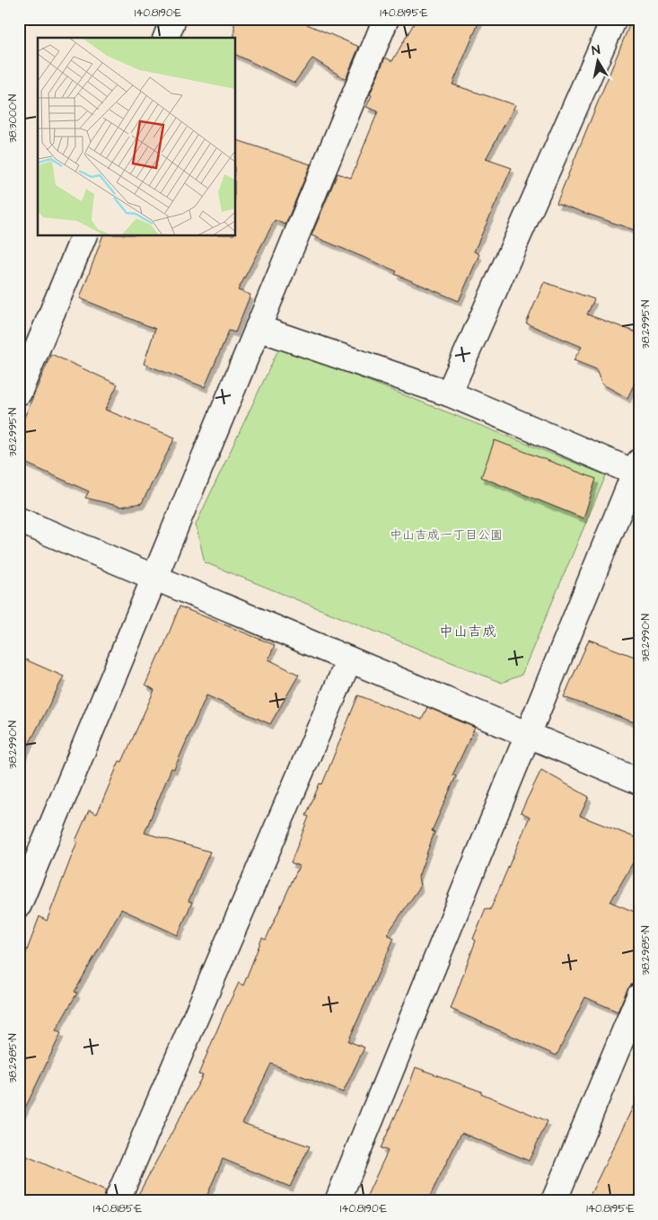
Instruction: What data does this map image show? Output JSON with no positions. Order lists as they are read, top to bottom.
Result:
{
  "districts": ["中山吉成"],
  "parks": ["中山吉成一丁目公園"],
  "north": "top",
  "coordinates": [
    "140.8190°E",
    "140.8195°E",
    "38.3000°N",
    "38.2995°N",
    "38.2990°N",
    "38.2985°N",
    "140.8185°E"
  ]
}
